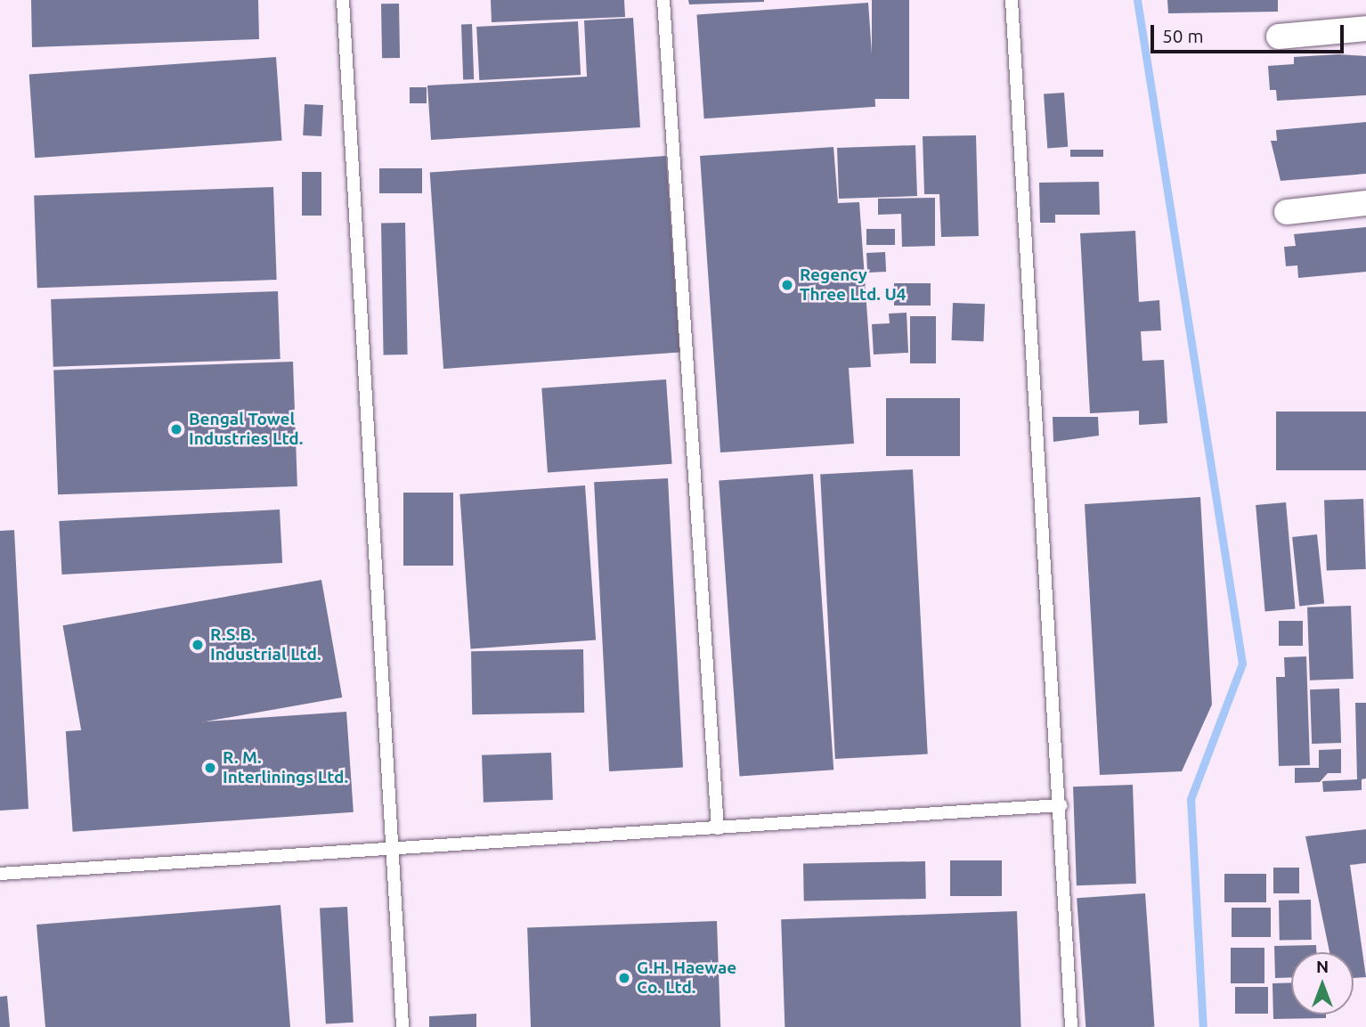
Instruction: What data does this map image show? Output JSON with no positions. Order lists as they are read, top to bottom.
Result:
{
  "places": [
    "Regency Three Ltd. U4",
    "Bengal Towel Industries Ltd.",
    "R.S.B. Industrial Ltd.",
    "R. M. Interlinings Ltd.",
    "G.H. Haewae Co. Ltd."
  ],
  "scale_bar": "50 m",
  "north": "top"
}
